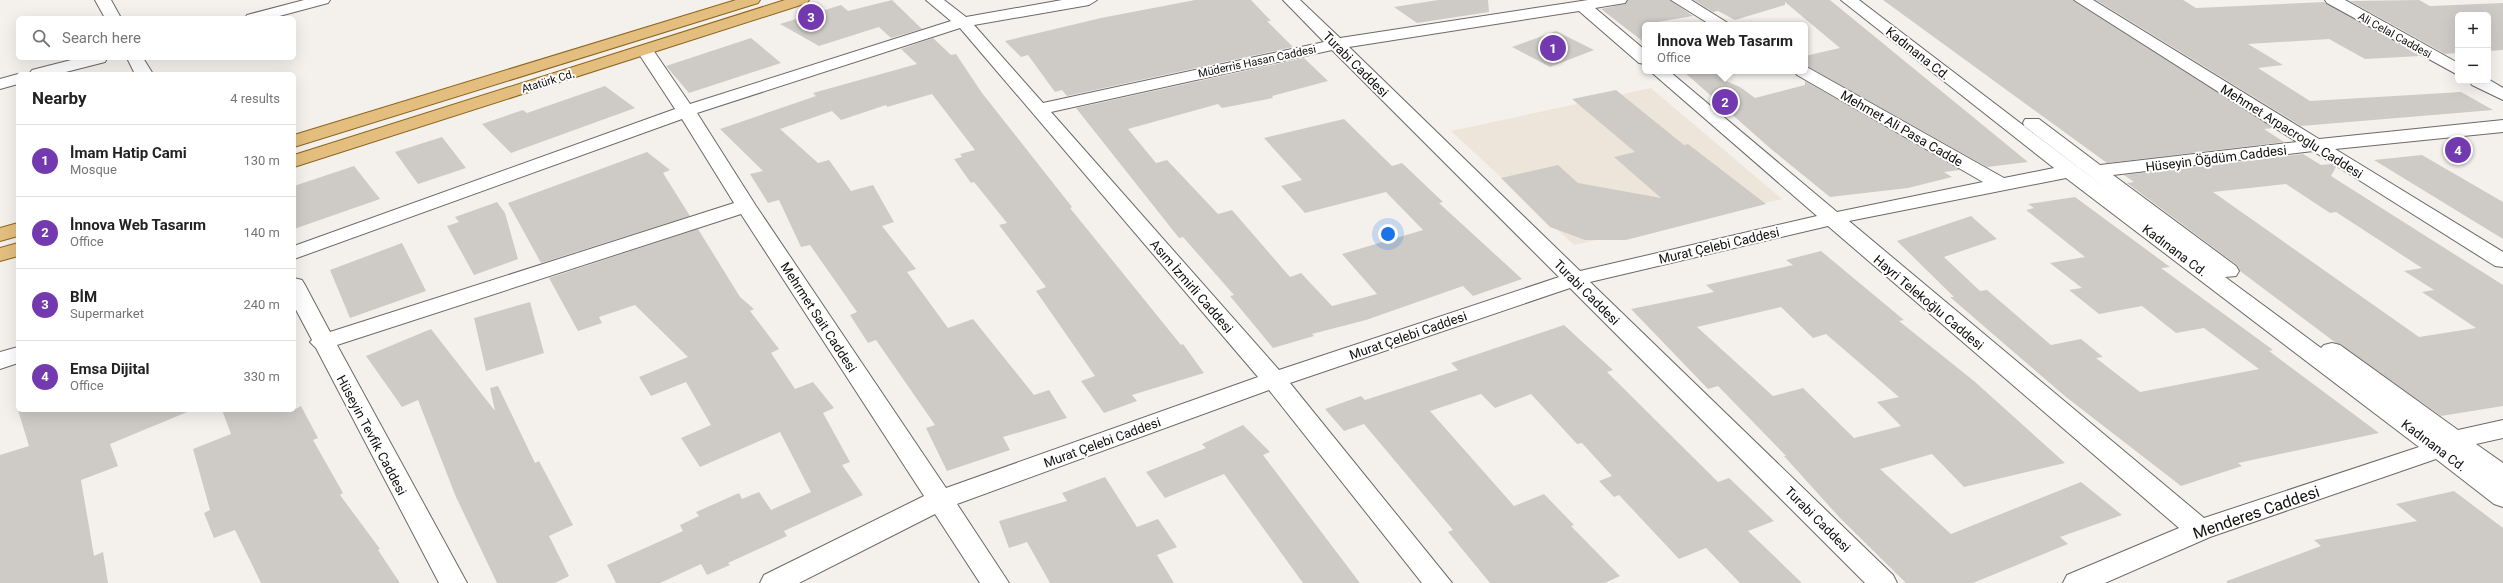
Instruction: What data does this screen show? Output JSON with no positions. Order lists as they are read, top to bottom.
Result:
{
  "streets": {
    "main road": ["Atatürk Cd."],
    "street": [
      "Ali Celal Caddesi",
      "Kadınana Cd.",
      "Müderris Hasan Caddesi",
      "Turabi Caddesi",
      "Mehmet Ali Pasa Cadde",
      "Mehmet Arpacroglu Caddesi",
      "Hüseyin Öğdüm Caddesi",
      "Murat Çelebi Caddesi",
      "Asım İzmirli Caddesi",
      "Hayri Telekoğlu Caddesi",
      "Mehrmet Sait Caddesi",
      "Hüseyin Tevfik Caddesi",
      "Menderes Caddesi"
    ]
  },
  "crossings": [
    ["Kadınana Cd.", "Hüseyin Öğdüm Caddesi"],
    ["Kadınana Cd.", "Murat Çelebi Caddesi"],
    ["Kadınana Cd.", "Menderes Caddesi"],
    ["Müderris Hasan Caddesi", "Turabi Caddesi"],
    ["Müderris Hasan Caddesi", "Asım İzmirli Caddesi"],
    ["Turabi Caddesi", "Murat Çelebi Caddesi"],
    ["Atatürk Cd.", "Mehrmet Sait Caddesi"],
    ["Mehmet Ali Pasa Cadde", "Murat Çelebi Caddesi"],
    ["Mehmet Arpacroglu Caddesi", "Hüseyin Öğdüm Caddesi"],
    ["Murat Çelebi Caddesi", "Asım İzmirli Caddesi"],
    ["Murat Çelebi Caddesi", "Hayri Telekoğlu Caddesi"],
    ["Murat Çelebi Caddesi", "Mehrmet Sait Caddesi"],
    ["Hayri Telekoğlu Caddesi", "Menderes Caddesi"]
  ],
  "page": {
    "pins": [
      "3",
      "1",
      "2",
      "4"
    ],
    "map_buttons": ["+", "−"],
    "search": "Search here",
    "popup": ["İnnova Web Tasarım", "Office"],
    "heading": ["Nearby", "4 results"],
    "list": [
      {
        "mark": "1",
        "name": "İmam Hatip Cami",
        "note": "Mosque",
        "value": "130 m"
      },
      {
        "mark": "2",
        "name": "İnnova Web Tasarım",
        "note": "Office",
        "value": "140 m"
      },
      {
        "mark": "3",
        "name": "BİM",
        "note": "Supermarket",
        "value": "240 m"
      },
      {
        "mark": "4",
        "name": "Emsa Dijital",
        "note": "Office",
        "value": "330 m"
      }
    ]
  }
}
